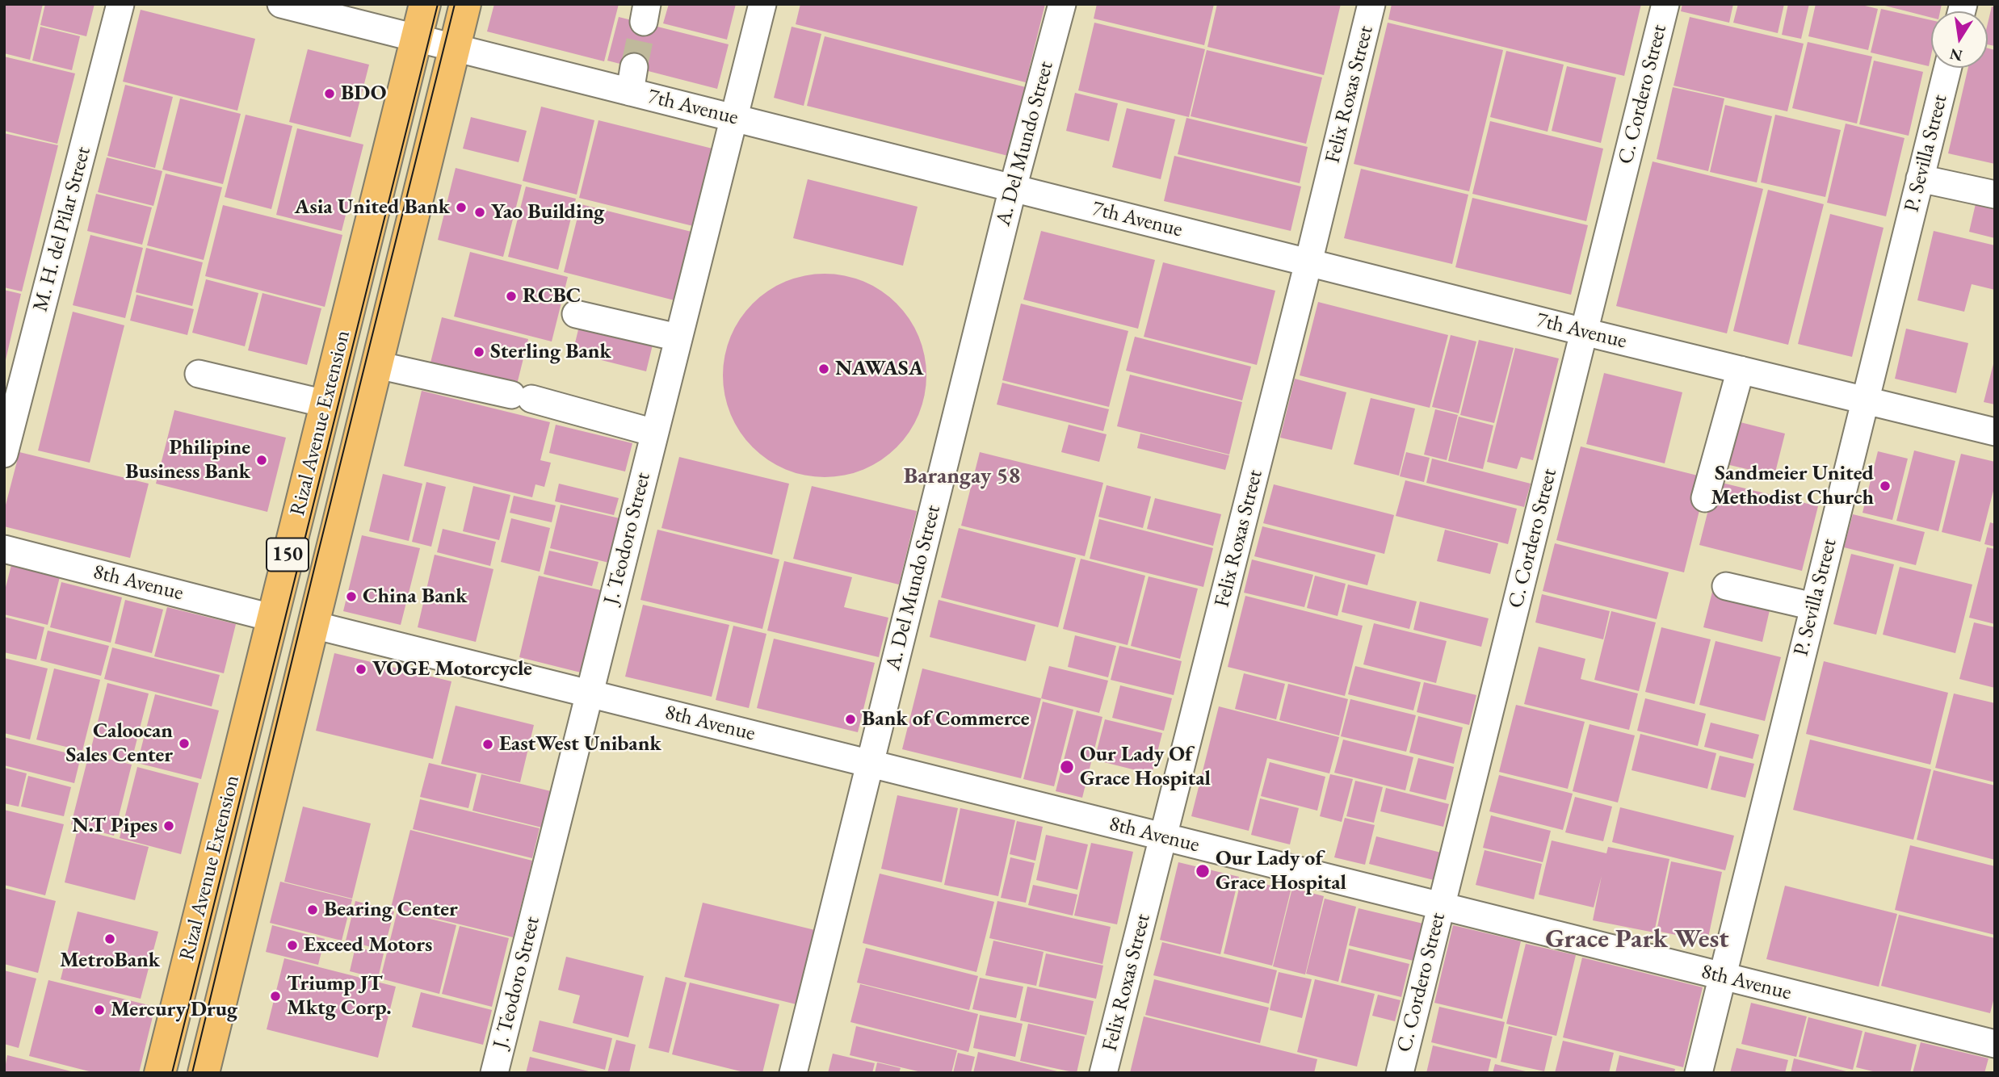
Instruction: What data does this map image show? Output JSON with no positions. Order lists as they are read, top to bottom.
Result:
{
  "streets": {
    "main road": ["Rizal Avenue Extension", "150"],
    "street": [
      "Felix Roxas Street",
      "C. Cordero Street",
      "7th Avenue",
      "A. Del Mundo Street",
      "P. Sevilla Street",
      "M. H. del Pilar Street",
      "J. Teodoro Street",
      "8th Avenue"
    ]
  },
  "crossings": [
    ["Felix Roxas Street", "7th Avenue"],
    ["Felix Roxas Street", "8th Avenue"],
    ["C. Cordero Street", "7th Avenue"],
    ["C. Cordero Street", "8th Avenue"],
    ["7th Avenue", "A. Del Mundo Street"],
    ["7th Avenue", "P. Sevilla Street"],
    ["7th Avenue", "Rizal Avenue Extension"],
    ["7th Avenue", "J. Teodoro Street"],
    ["A. Del Mundo Street", "8th Avenue"],
    ["P. Sevilla Street", "8th Avenue"],
    ["Rizal Avenue Extension", "8th Avenue"],
    ["J. Teodoro Street", "8th Avenue"]
  ],
  "districts": ["Barangay 58", "Grace Park West"],
  "places": [
    "BDO",
    "Asia United Bank",
    "Yao Building",
    "RCBC",
    "Sterling Bank",
    "NAWASA",
    "Philipine Business Bank",
    "Sandmeier United Methodist Church",
    "China Bank",
    "VOGE Motorcycle",
    "Bank of Commerce",
    "Caloocan Sales Center",
    "EastWest Unibank",
    "Our Lady Of Grace Hospital",
    "N.T Pipes",
    "Our Lady of Grace Hospital",
    "Bearing Center",
    "MetroBank",
    "Exceed Motors",
    "Triump JT Mktg Corp.",
    "Mercury Drug"
  ],
  "north": "bottom"
}
